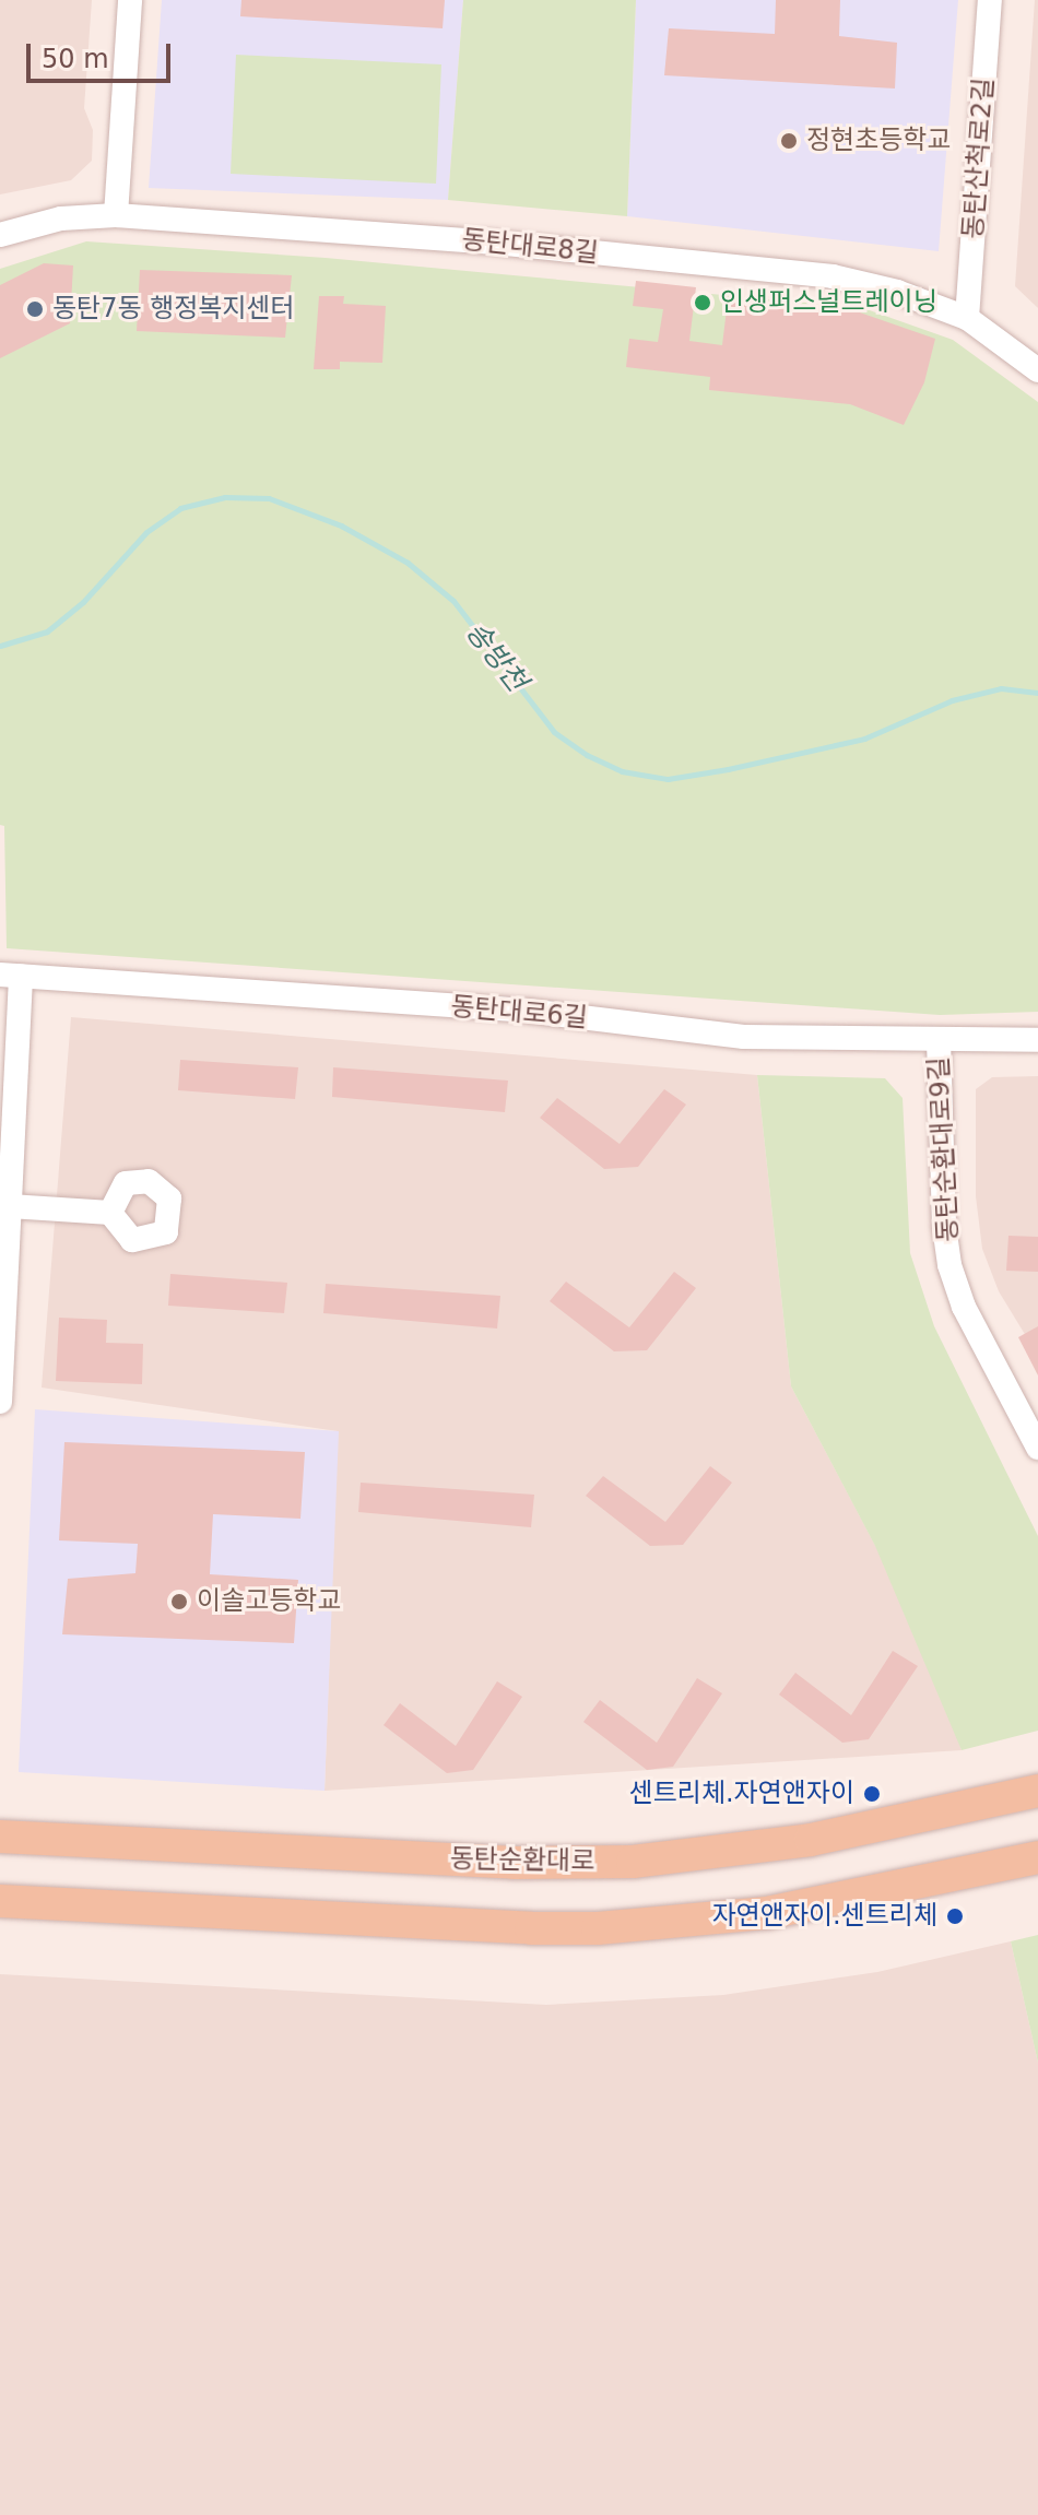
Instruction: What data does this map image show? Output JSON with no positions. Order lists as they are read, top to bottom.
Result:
{
  "streets": {
    "main road": ["동탄순환대로"],
    "street": [
      "동탄산척로2길",
      "동탄대로8길",
      "동탄대로6길",
      "동탄순환대로9길"
    ]
  },
  "crossings": [
    ["동탄산척로2길", "동탄대로8길"],
    ["동탄대로6길", "동탄순환대로9길"]
  ],
  "water": ["송방천"],
  "places": [
    "정현초등학교",
    "인생퍼스널트레이닝",
    "동탄7동 행정복지센터",
    "이솔고등학교",
    "센트리체.자연앤자이",
    "자연앤자이.센트리체"
  ],
  "scale_bar": "50 m"
}
